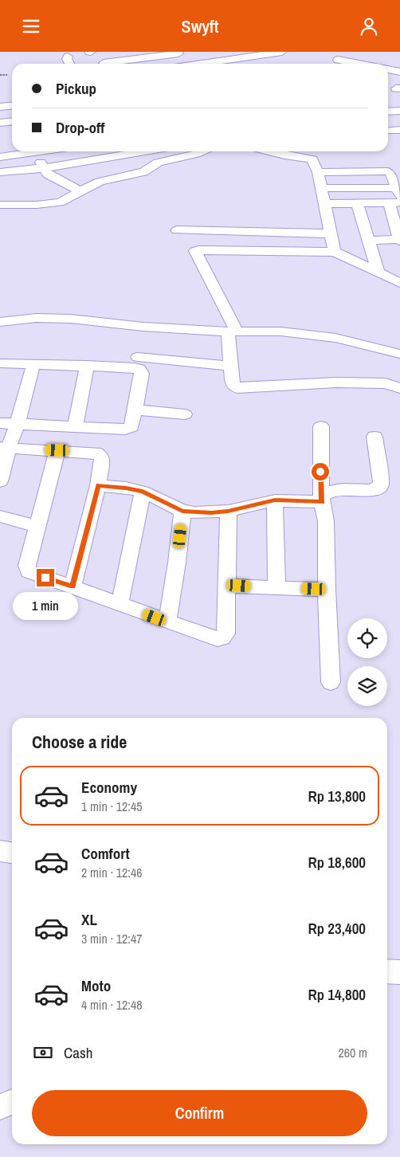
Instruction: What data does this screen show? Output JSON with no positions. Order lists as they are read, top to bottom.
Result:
{
  "page": {
    "header": "Swyft",
    "banner": ["Pickup", "Drop-off"],
    "bubble": "1 min",
    "heading": "Choose a ride",
    "list": [
      {
        "name": "Economy",
        "note": "1 min · 12:45",
        "value": "Rp 13,800"
      },
      {
        "name": "Comfort",
        "note": "2 min · 12:46",
        "value": "Rp 18,600"
      },
      {
        "name": "XL",
        "note": "3 min · 12:47",
        "value": "Rp 23,400"
      },
      {
        "name": "Moto",
        "note": "4 min · 12:48",
        "value": "Rp 14,800"
      }
    ],
    "pay": ["Cash", "260 m"],
    "buttons": "Confirm"
  }
}
